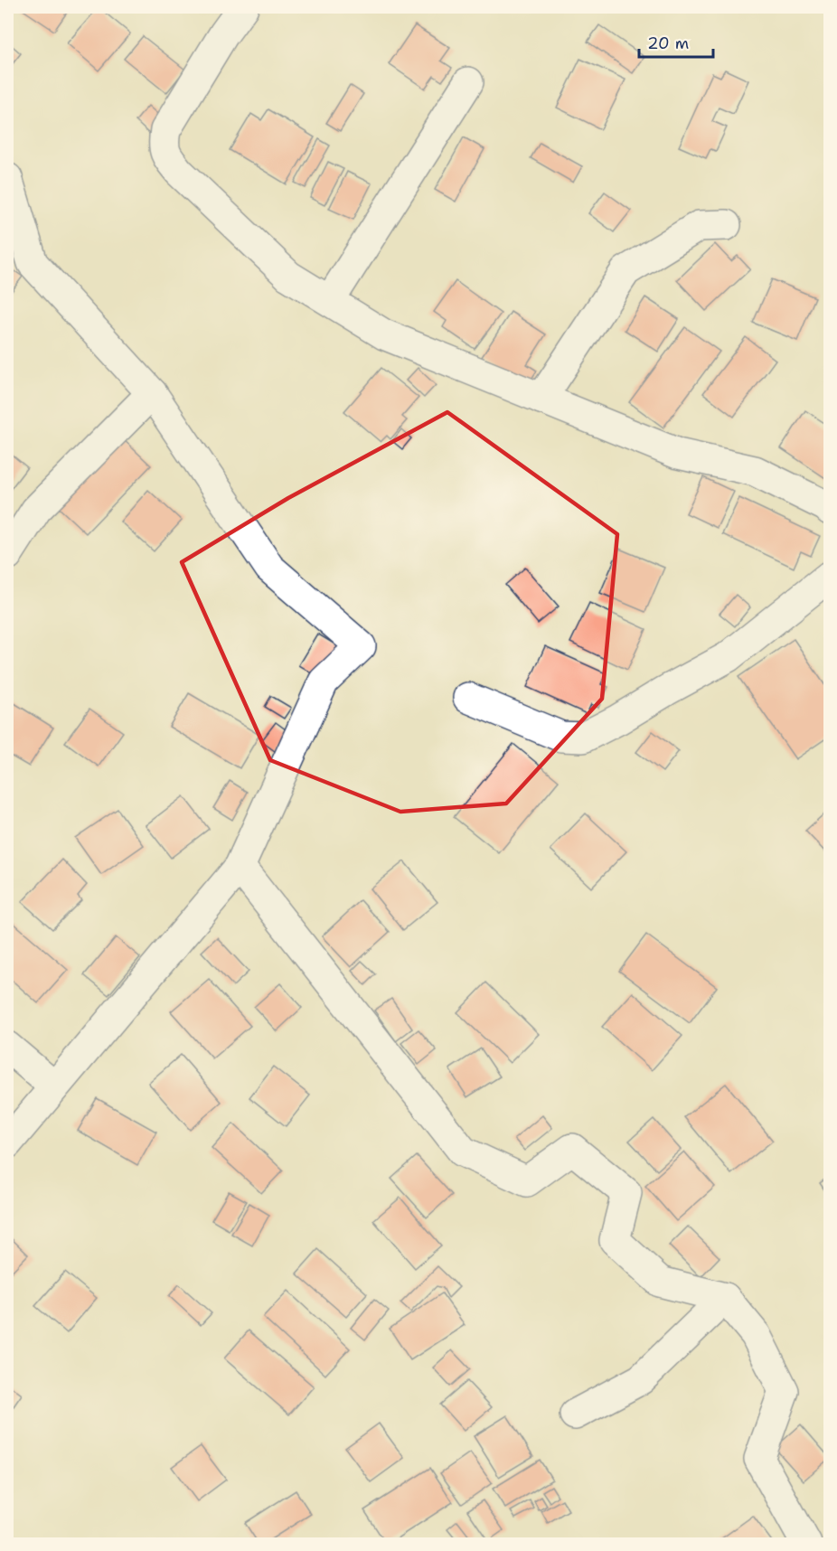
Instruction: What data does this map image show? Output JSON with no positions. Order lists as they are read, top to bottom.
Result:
{
  "scale_bar": "20 m"
}
